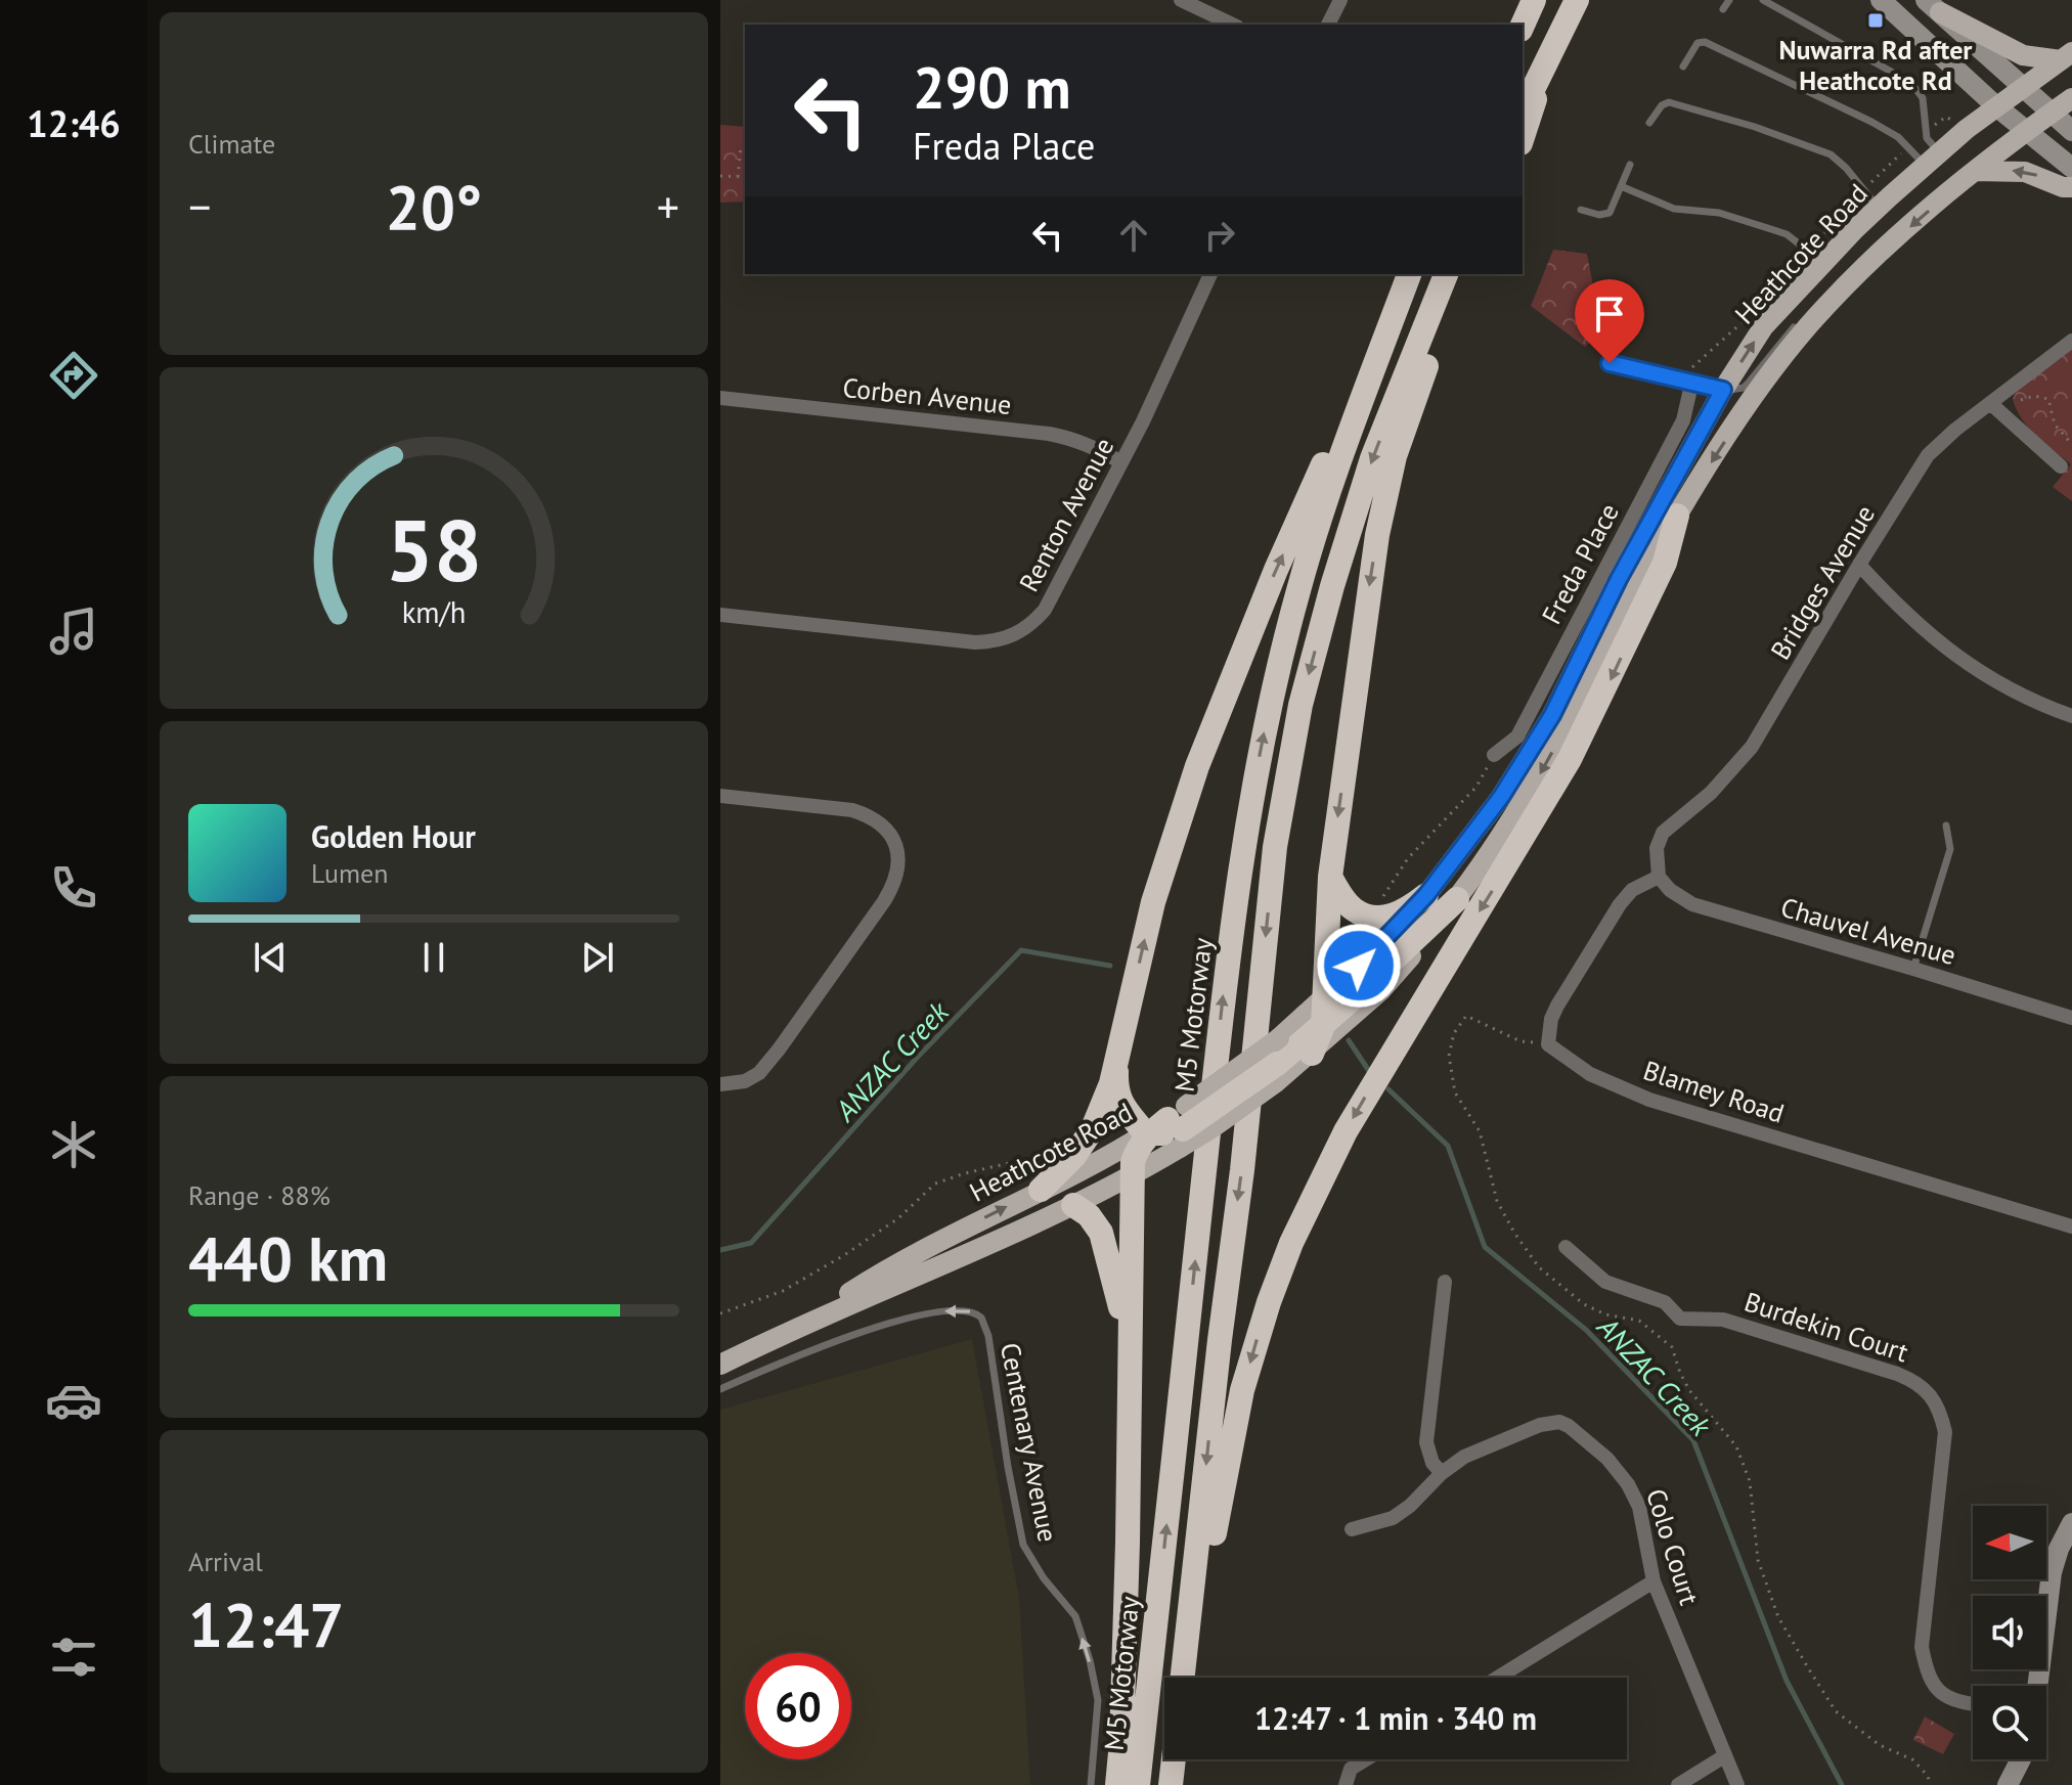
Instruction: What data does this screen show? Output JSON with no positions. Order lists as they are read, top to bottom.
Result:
{
  "streets": {
    "highway": ["M5 Motorway"],
    "main road": ["Heathcote Road"],
    "street": [
      "Corben Avenue",
      "Renton Avenue",
      "Freda Place",
      "Bridges Avenue",
      "Chauvel Avenue",
      "Blamey Road",
      "Burdekin Court",
      "Colo Court"
    ],
    "lane": ["Centenary Avenue"]
  },
  "crossings": [
    ["Corben Avenue", "Renton Avenue"],
    ["Bridges Avenue", "Chauvel Avenue"]
  ],
  "water": ["ANZAC Creek"],
  "places": {
    "transit": ["Nuwarra Rd after Heathcote Rd"]
  },
  "north": "left",
  "page": {
    "tabs": "12:46",
    "tile": [
      "Climate",
      ["Range · 88%", "440 km"],
      ["Arrival", "12:47"]
    ],
    "turn": ["290 m", "Freda Place"],
    "heat": ["−", "20°", "+"],
    "song": ["Golden Hour", "Lumen"],
    "limit": "60",
    "trip": "12:47 · 1 min · 340 m",
    "gauge": ["58", "km/h"]
  }
}
